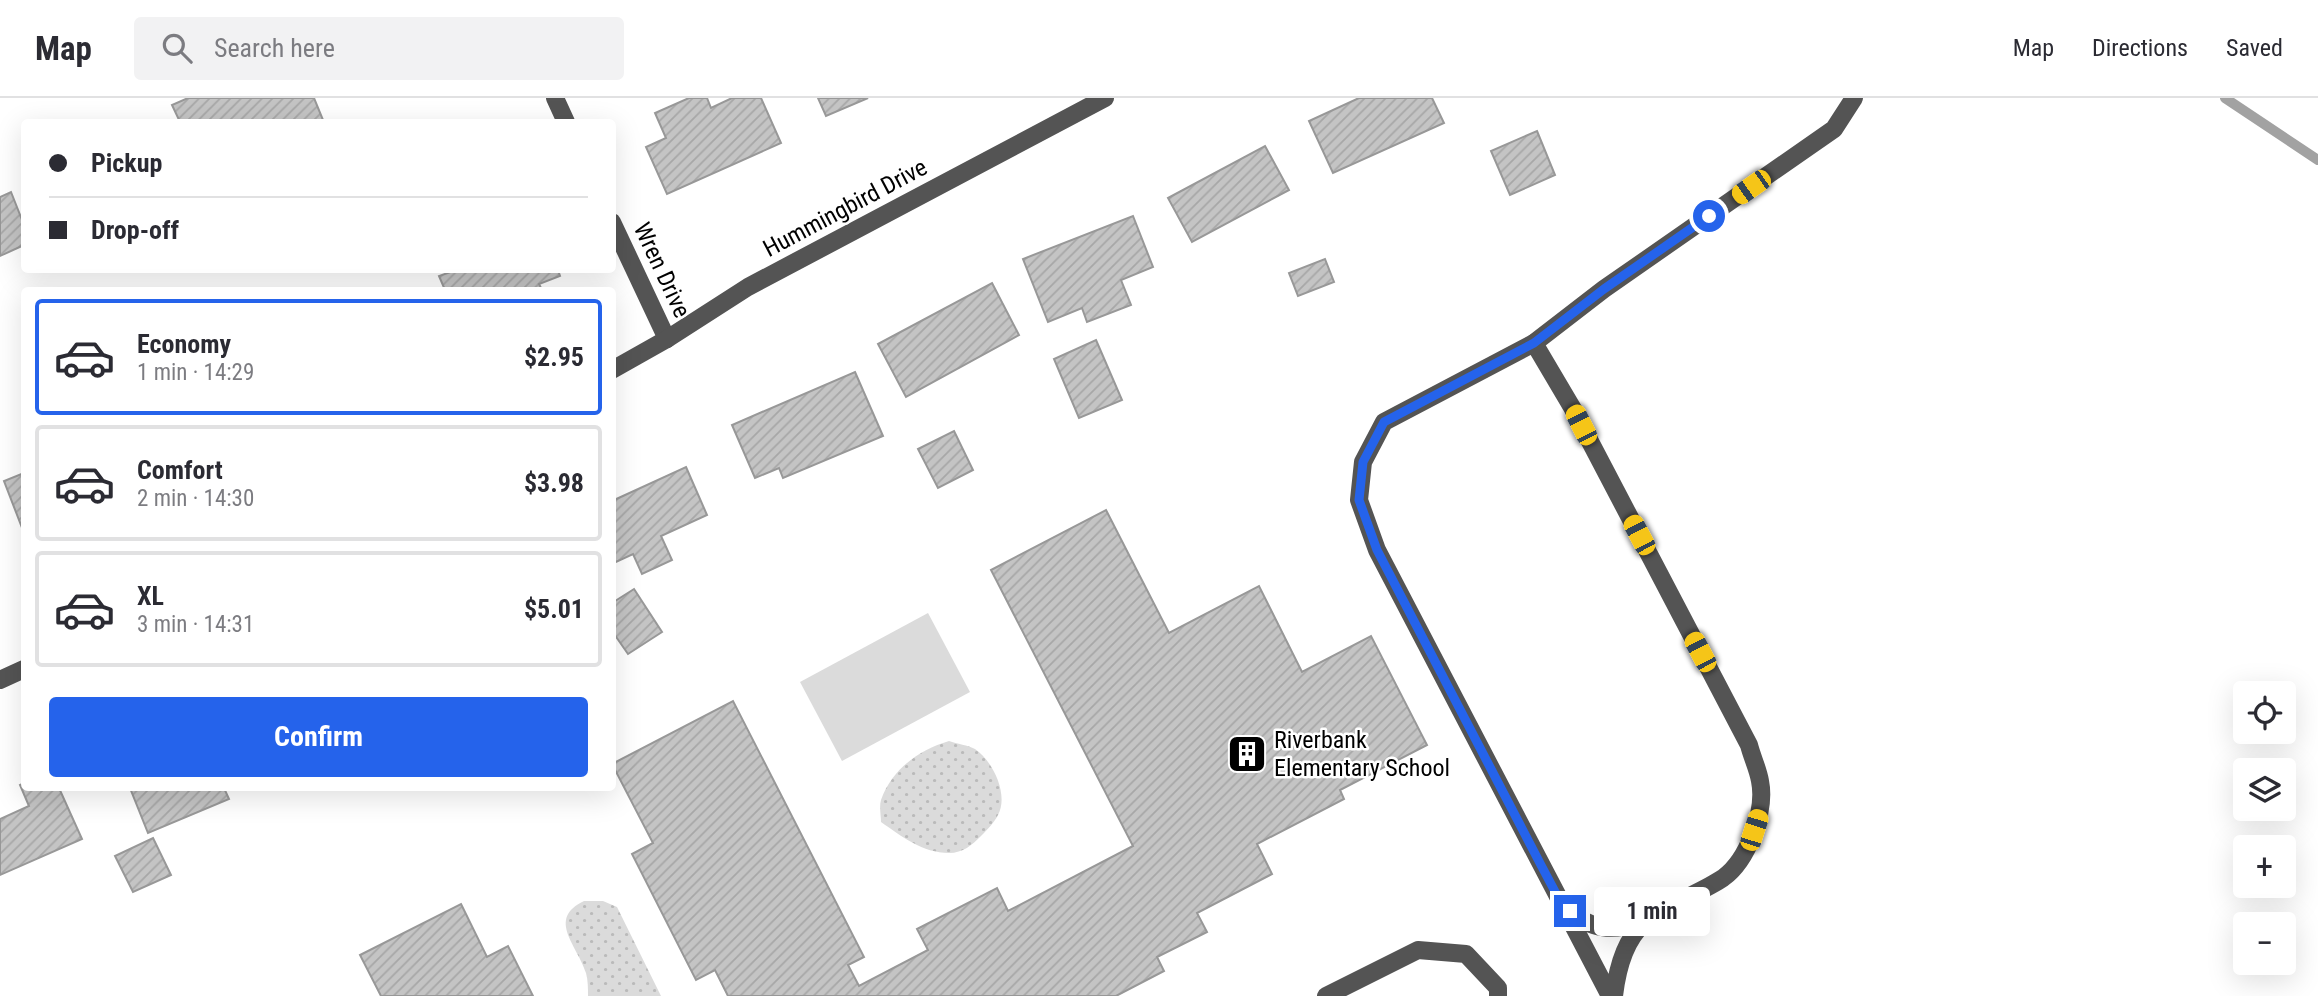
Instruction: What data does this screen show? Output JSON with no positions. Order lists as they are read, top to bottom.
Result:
{
  "streets": {
    "street": ["Hummingbird Drive", "Wren Drive"]
  },
  "crossings": [
    ["Hummingbird Drive", "Wren Drive"]
  ],
  "places": {
    "building": ["Riverbank Elementary School"]
  },
  "page": {
    "header": "Map",
    "search": "Search here",
    "nav": ["Map", "Directions", "Saved"],
    "banner": ["Pickup", "Drop-off"],
    "list": [
      {
        "name": "Economy",
        "note": "1 min · 14:29",
        "value": "$2.95"
      },
      {
        "name": "Comfort",
        "note": "2 min · 14:30",
        "value": "$3.98"
      },
      {
        "name": "XL",
        "note": "3 min · 14:31",
        "value": "$5.01"
      }
    ],
    "map_buttons": ["+", "−"],
    "buttons": "Confirm",
    "bubble": "1 min"
  }
}
